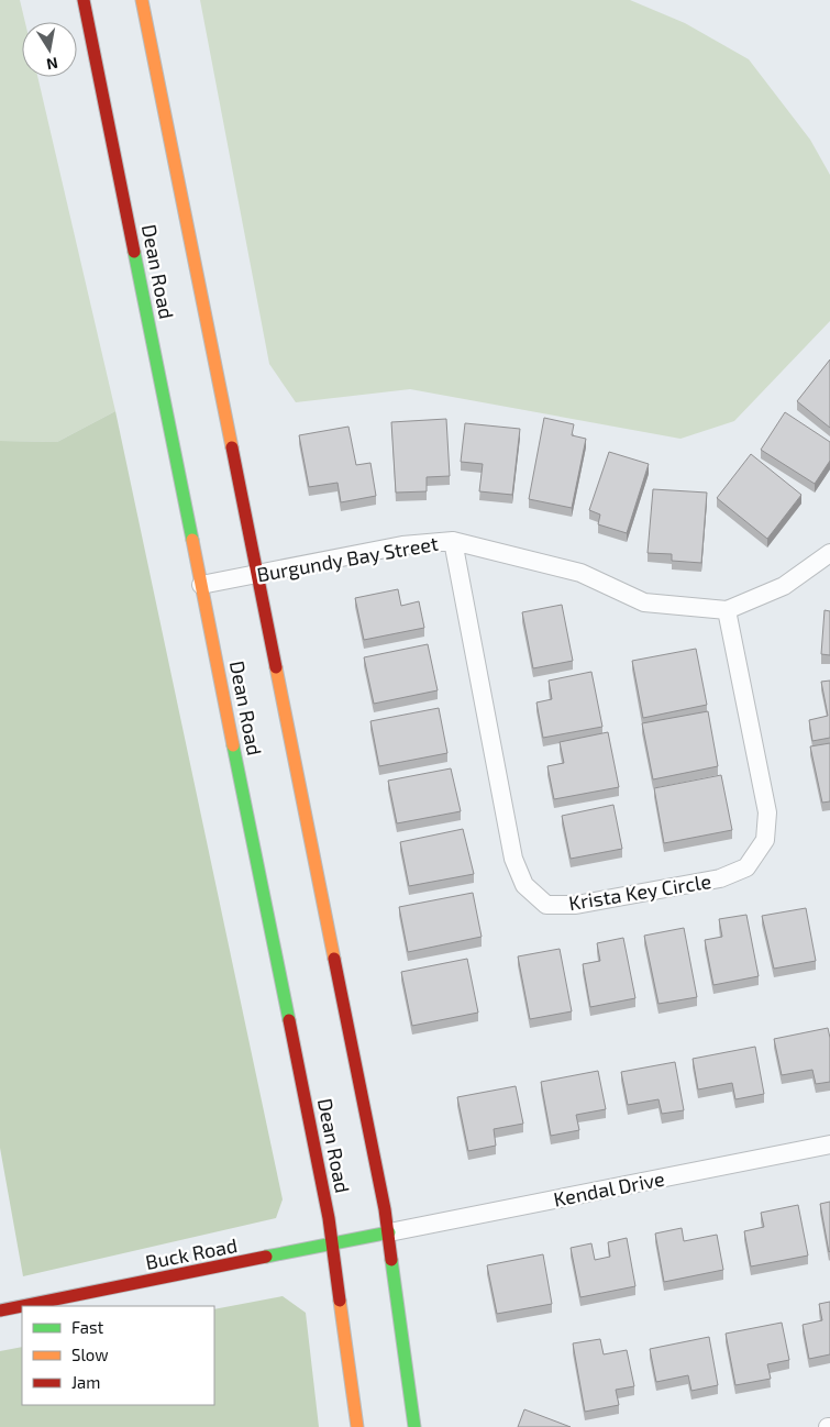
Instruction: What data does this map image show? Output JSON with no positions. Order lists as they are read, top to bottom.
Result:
{
  "streets": {
    "main road": ["Dean Road", "Buck Road"],
    "street": ["Burgundy Bay Street", "Krista Key Circle", "Kendal Drive"]
  },
  "crossings": [
    ["Dean Road", "Burgundy Bay Street"],
    ["Dean Road", "Kendal Drive"],
    ["Dean Road", "Buck Road"],
    ["Burgundy Bay Street", "Krista Key Circle"],
    ["Kendal Drive", "Buck Road"]
  ],
  "legend": ["Fast", "Slow", "Jam"],
  "north": "bottom"
}
